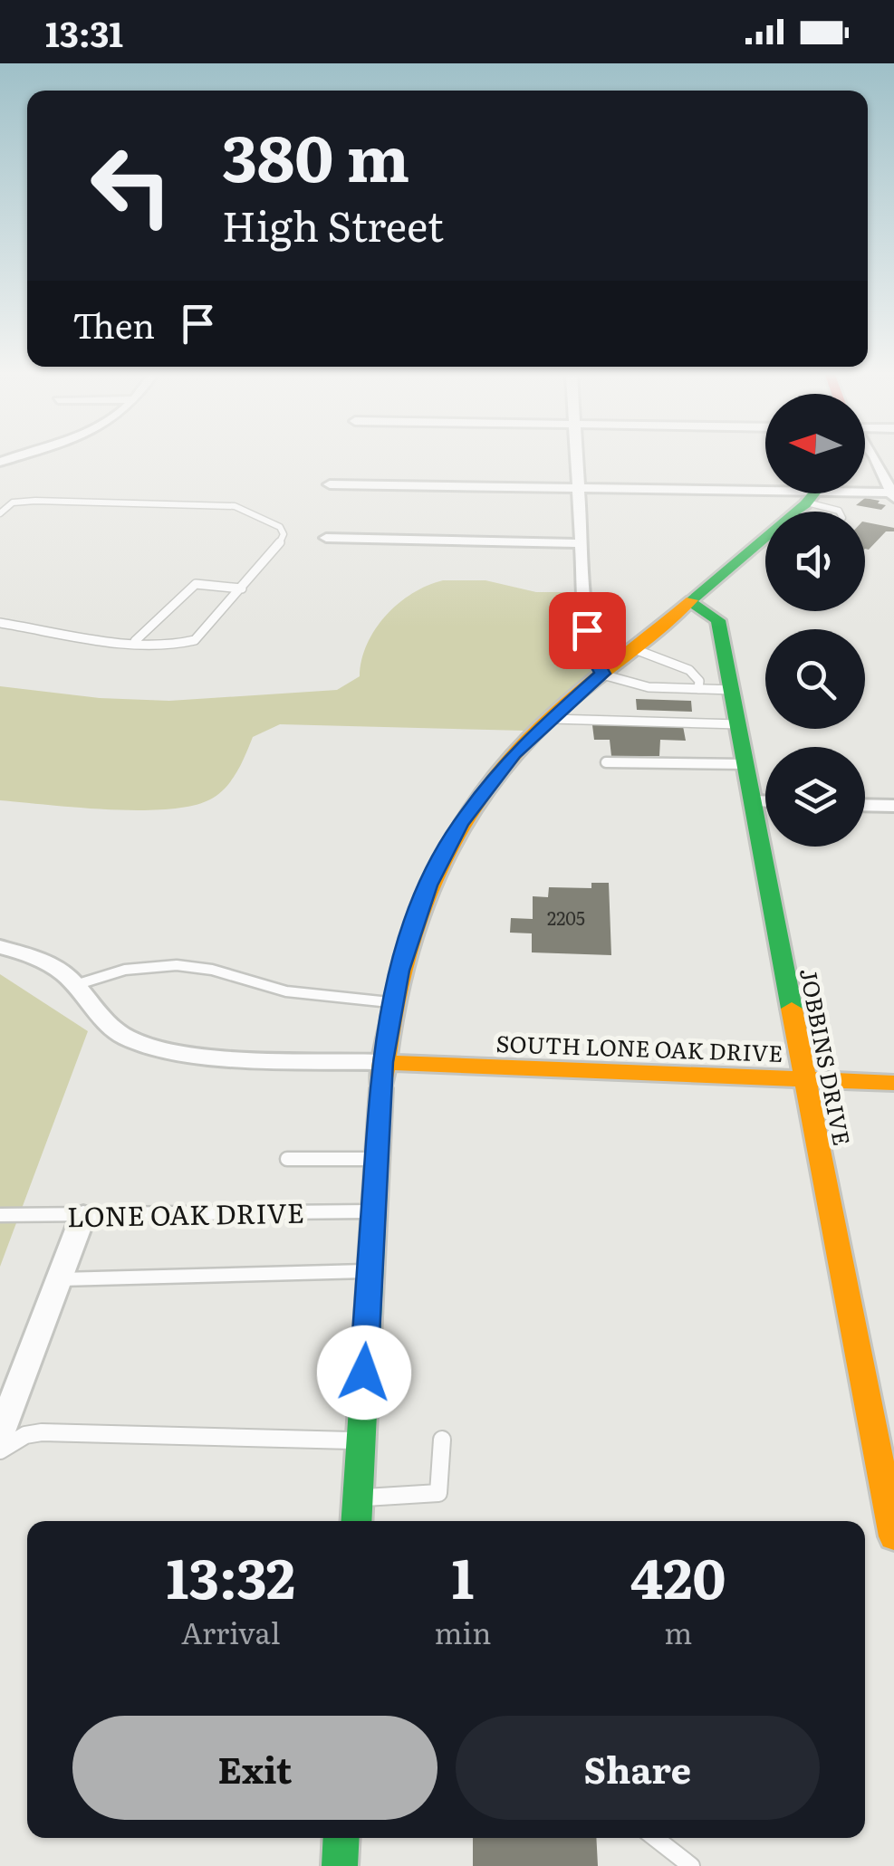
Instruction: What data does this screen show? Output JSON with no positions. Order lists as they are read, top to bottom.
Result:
{
  "streets": {
    "main road": ["SOUTH LONE OAK DRIVE", "JOBBINS DRIVE"],
    "lane": ["LONE OAK DRIVE"]
  },
  "crossings": [
    ["SOUTH LONE OAK DRIVE", "JOBBINS DRIVE"]
  ],
  "house_numbers": ["2205"],
  "north": "left",
  "page": {
    "status": "13:31",
    "turn": ["380 m", "High Street"],
    "then": "Then",
    "eta": [
      "13:32",
      "Arrival",
      "1",
      "min",
      "420",
      "m"
    ],
    "buttons": ["Exit", "Share"]
  }
}
